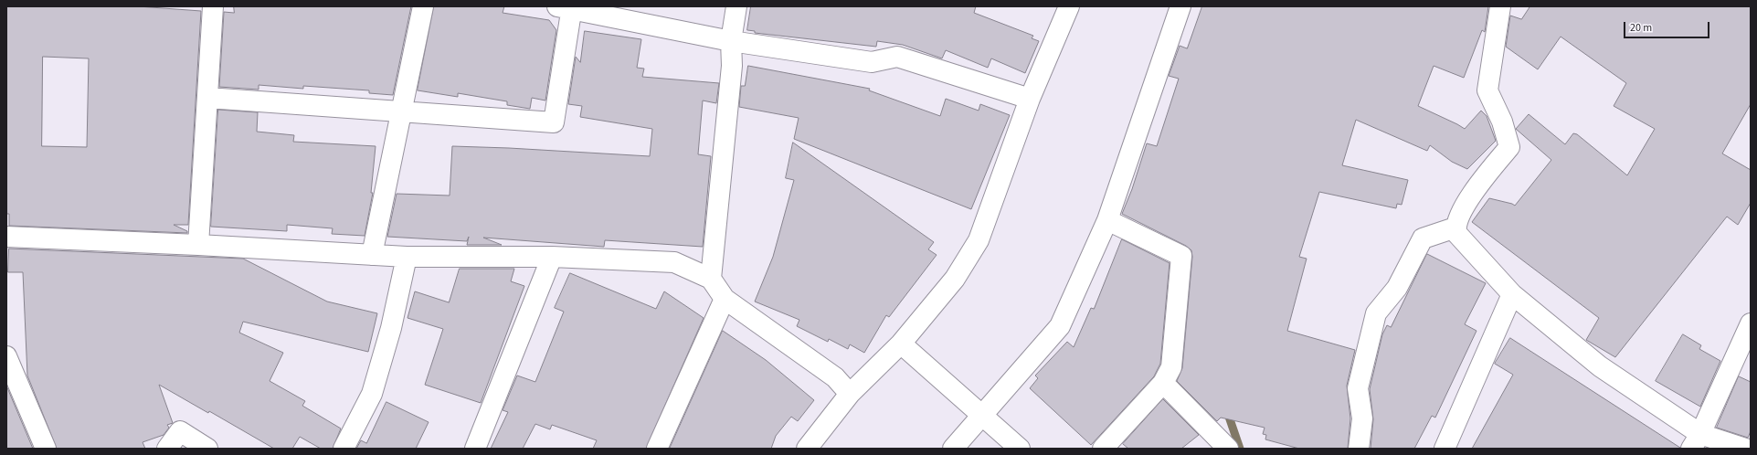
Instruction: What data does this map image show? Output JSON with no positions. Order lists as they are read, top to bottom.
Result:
{
  "scale_bar": "20 m"
}
